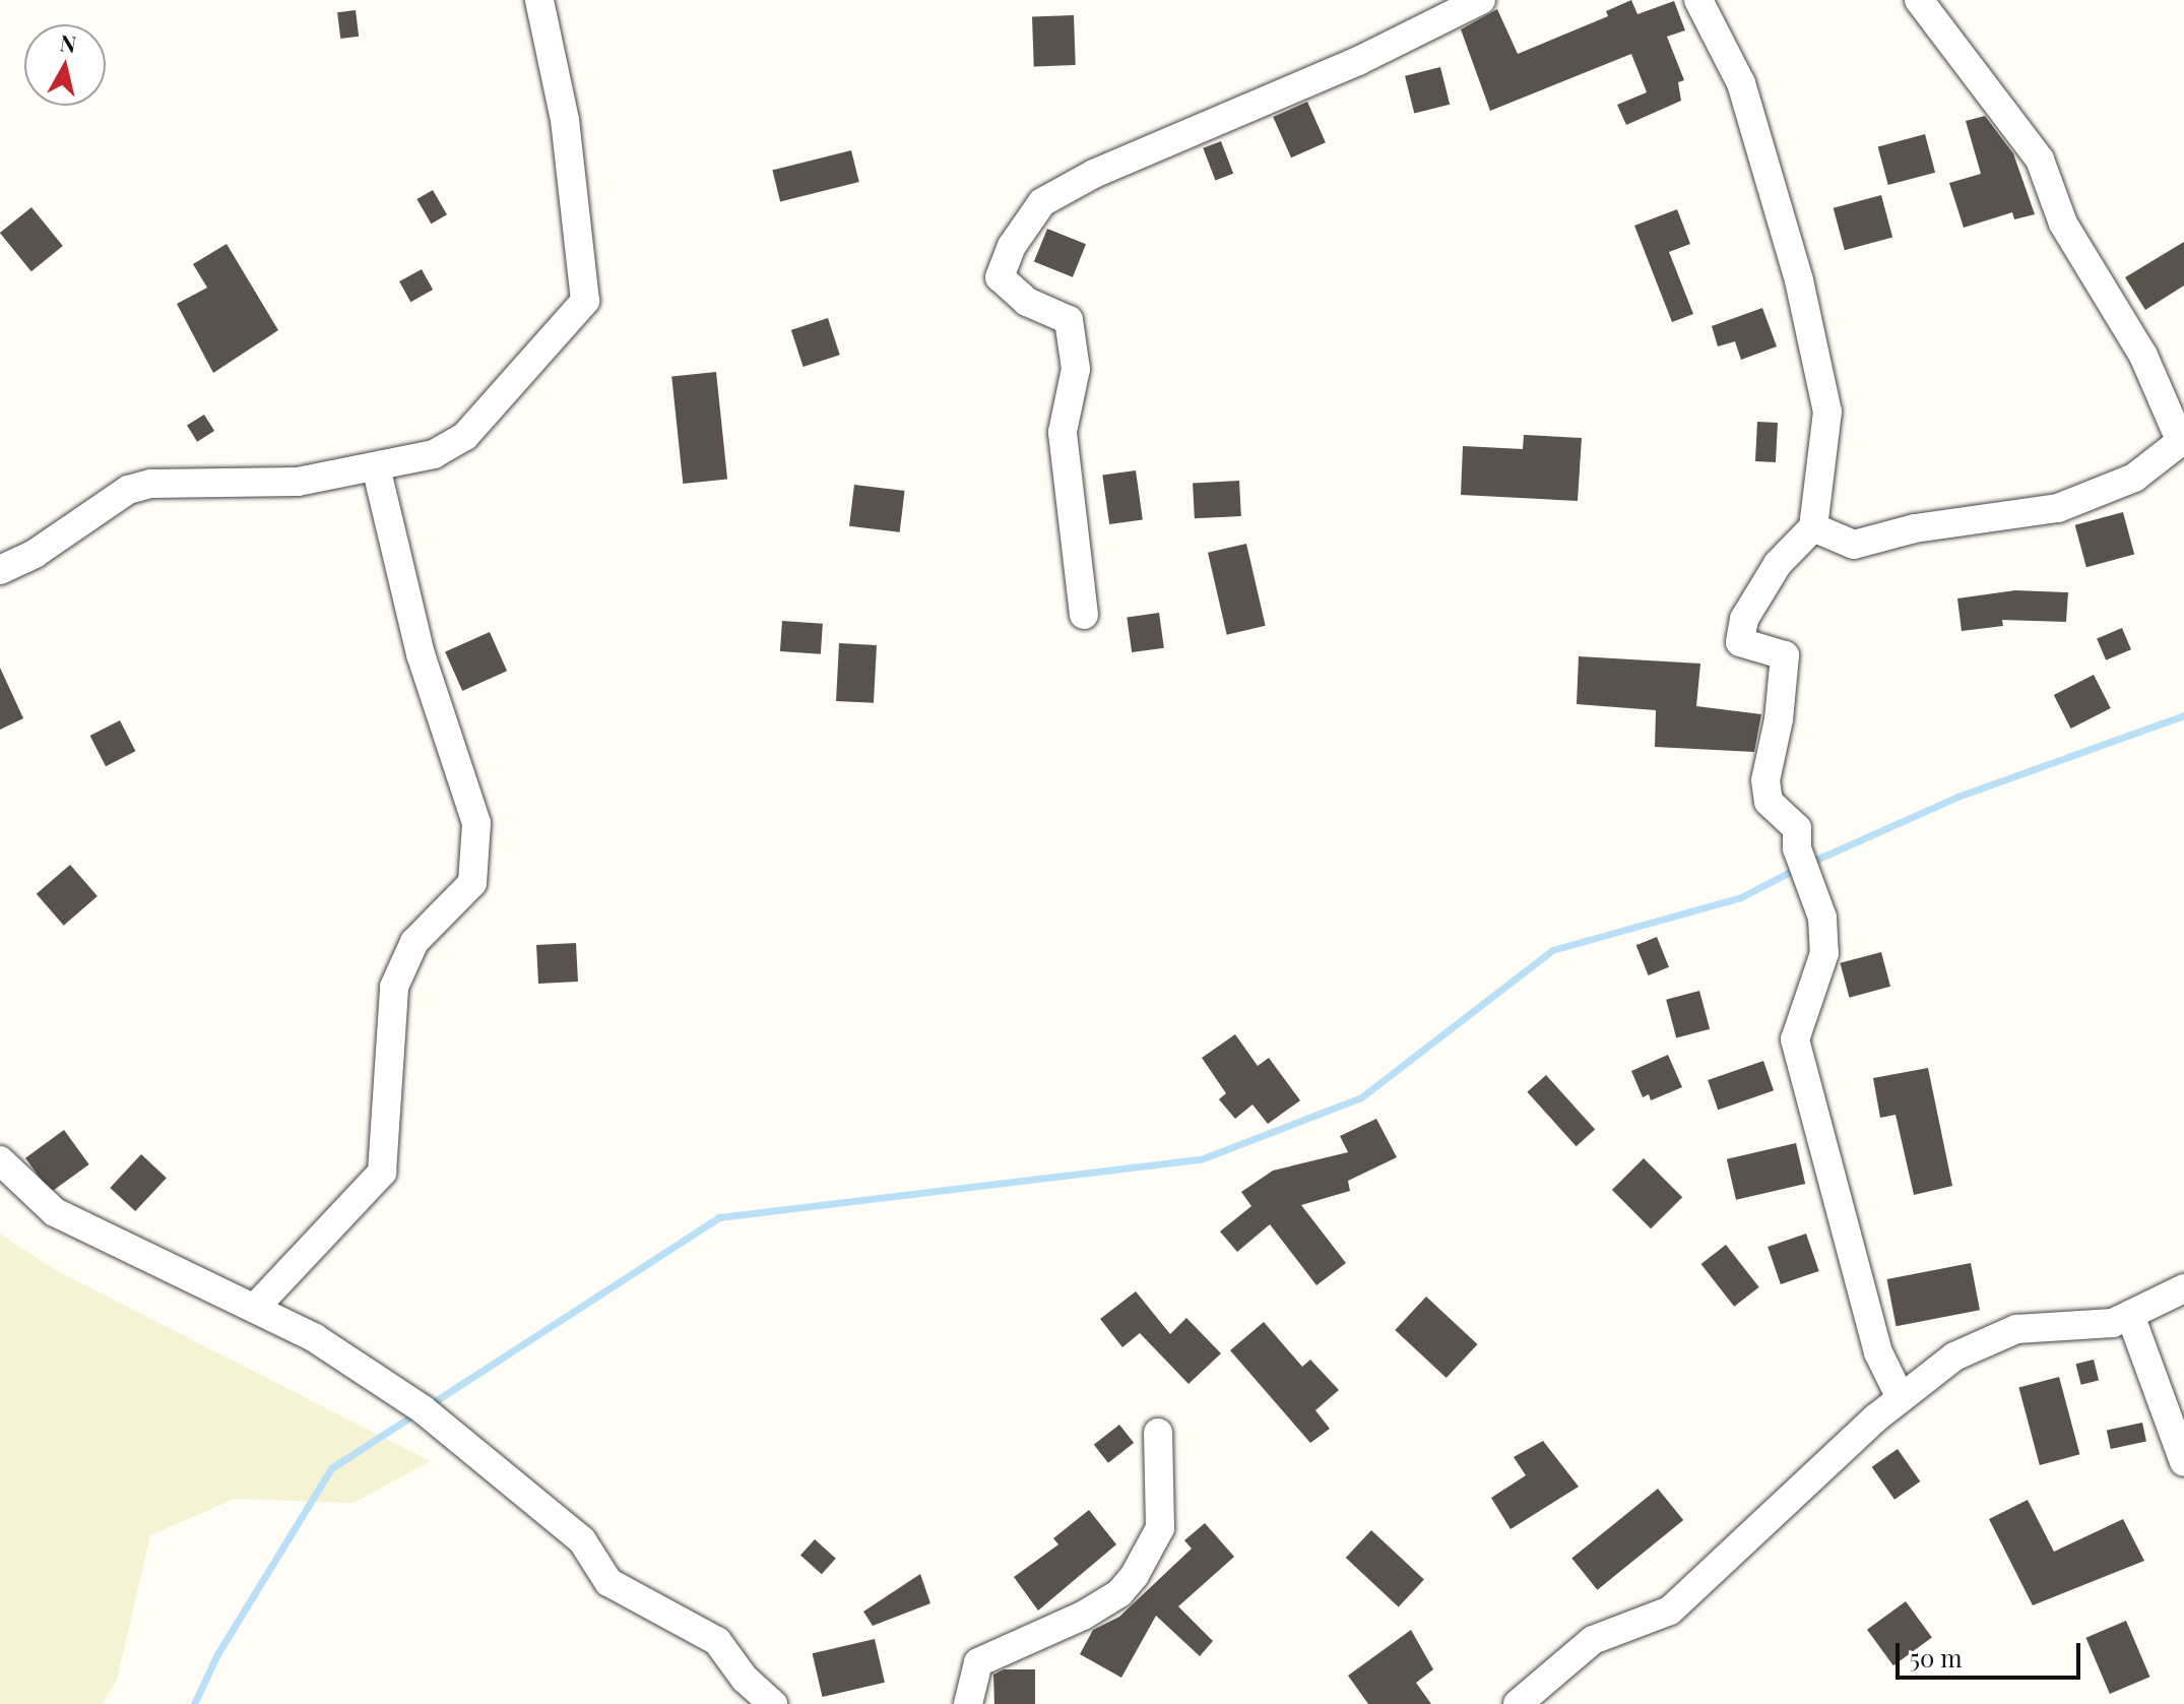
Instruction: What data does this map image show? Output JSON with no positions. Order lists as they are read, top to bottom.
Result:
{
  "scale_bar": "50 m",
  "north": "top"
}
